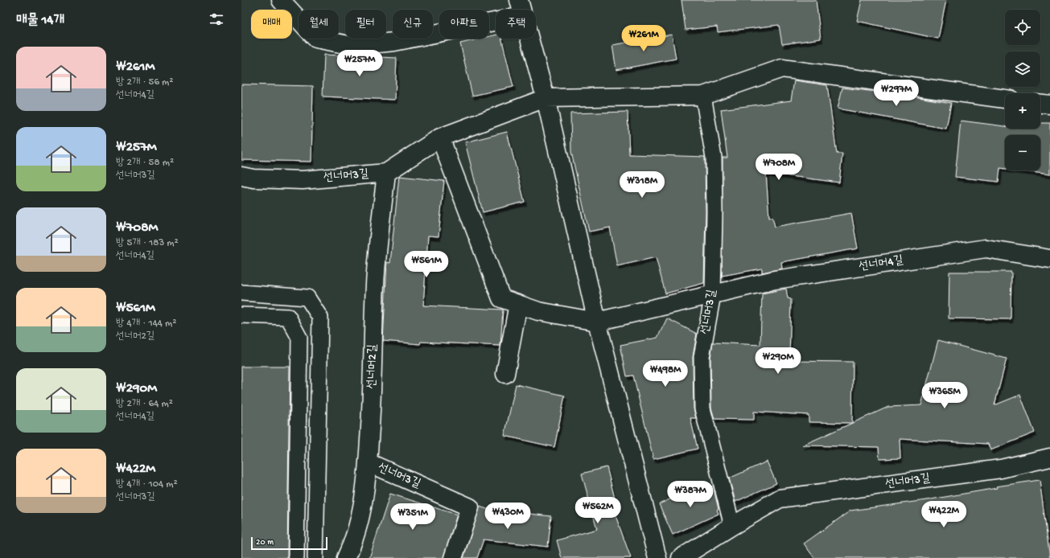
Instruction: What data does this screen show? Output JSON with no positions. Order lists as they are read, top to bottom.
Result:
{
  "streets": {
    "street": ["선너머3길", "선너머4길", "선너머2길"]
  },
  "crossings": [
    ["선너머3길", "선너머4길"],
    ["선너머3길", "선너머2길"]
  ],
  "scale_bar": "20 m",
  "page": {
    "heading": "매물 14개",
    "map_buttons": ["+", "−"],
    "chip": [
      "매매",
      "월세",
      "필터",
      "신규",
      "아파트",
      "주택"
    ],
    "price": [
      "₩261M",
      "₩257M",
      "₩297M",
      "₩708M",
      "₩318M",
      "₩561M",
      "₩290M",
      "₩498M",
      "₩365M",
      "₩387M",
      "₩562M",
      "₩422M",
      "₩430M",
      "₩351M"
    ],
    "list": [
      {
        "name": "₩261M",
        "note": "방 2개 · 56 m² · 선너머4길"
      },
      {
        "name": "₩257M",
        "note": "방 2개 · 58 m² · 선너머3길"
      },
      {
        "name": "₩708M",
        "note": "방 5개 · 183 m² · 선너머4길"
      },
      {
        "name": "₩561M",
        "note": "방 4개 · 144 m² · 선너머2길"
      },
      {
        "name": "₩290M",
        "note": "방 2개 · 64 m² · 선너머4길"
      },
      {
        "name": "₩422M",
        "note": "방 4개 · 104 m² · 선너머3길"
      }
    ],
    "scale": "20 m"
  }
}
